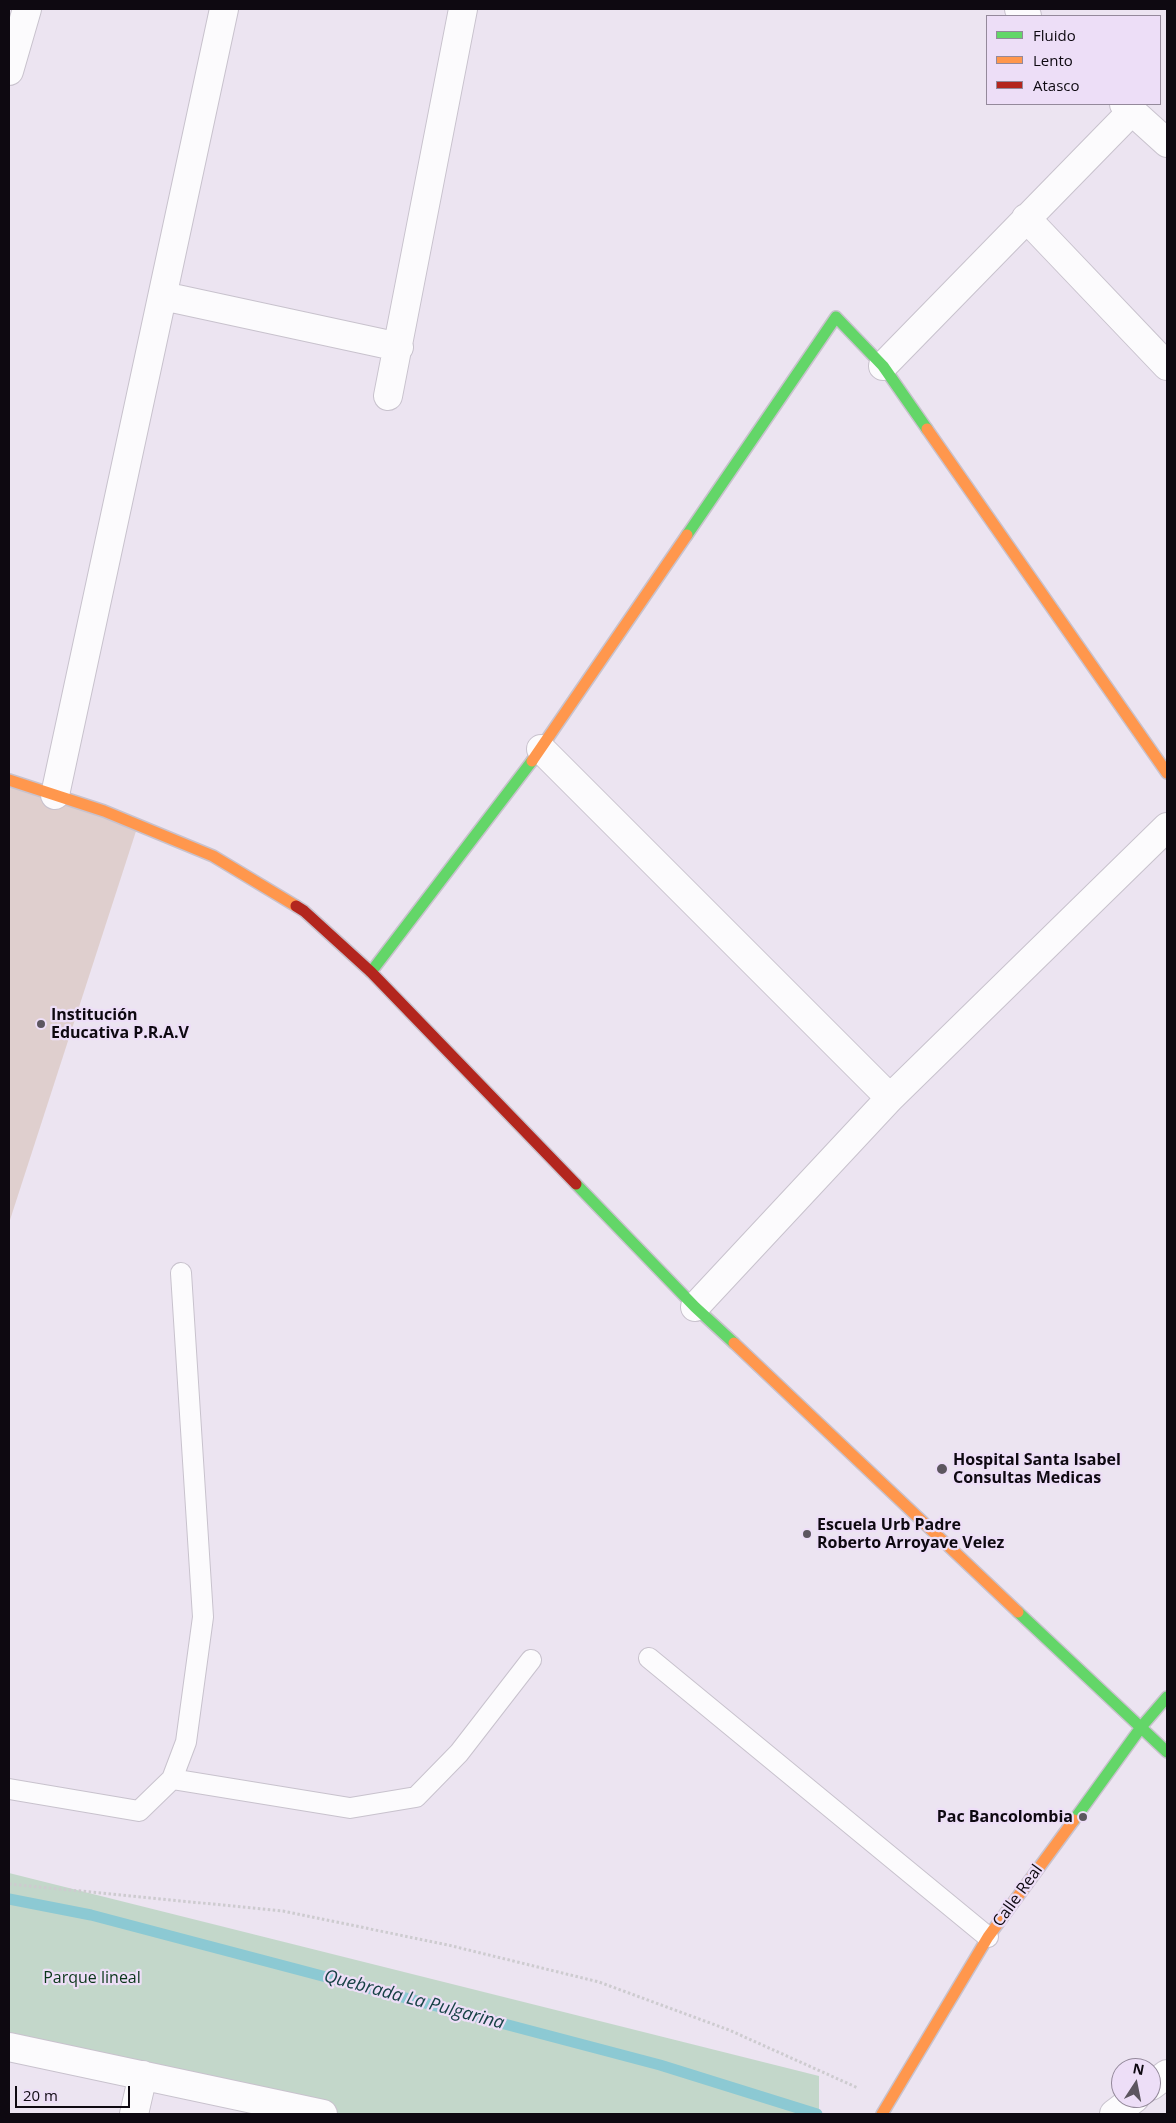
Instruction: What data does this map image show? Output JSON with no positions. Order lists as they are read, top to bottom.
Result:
{
  "streets": {
    "street": ["Calle Real"]
  },
  "water": ["Quebrada La Pulgarina"],
  "parks": ["Parque lineal"],
  "places": [
    "Institución Educativa P.R.A.V",
    "Hospital Santa Isabel Consultas Medicas",
    "Escuela Urb Padre Roberto Arroyave Velez",
    "Pac Bancolombia"
  ],
  "legend": ["Fluido", "Lento", "Atasco"],
  "scale_bar": "20 m",
  "north": "top"
}
